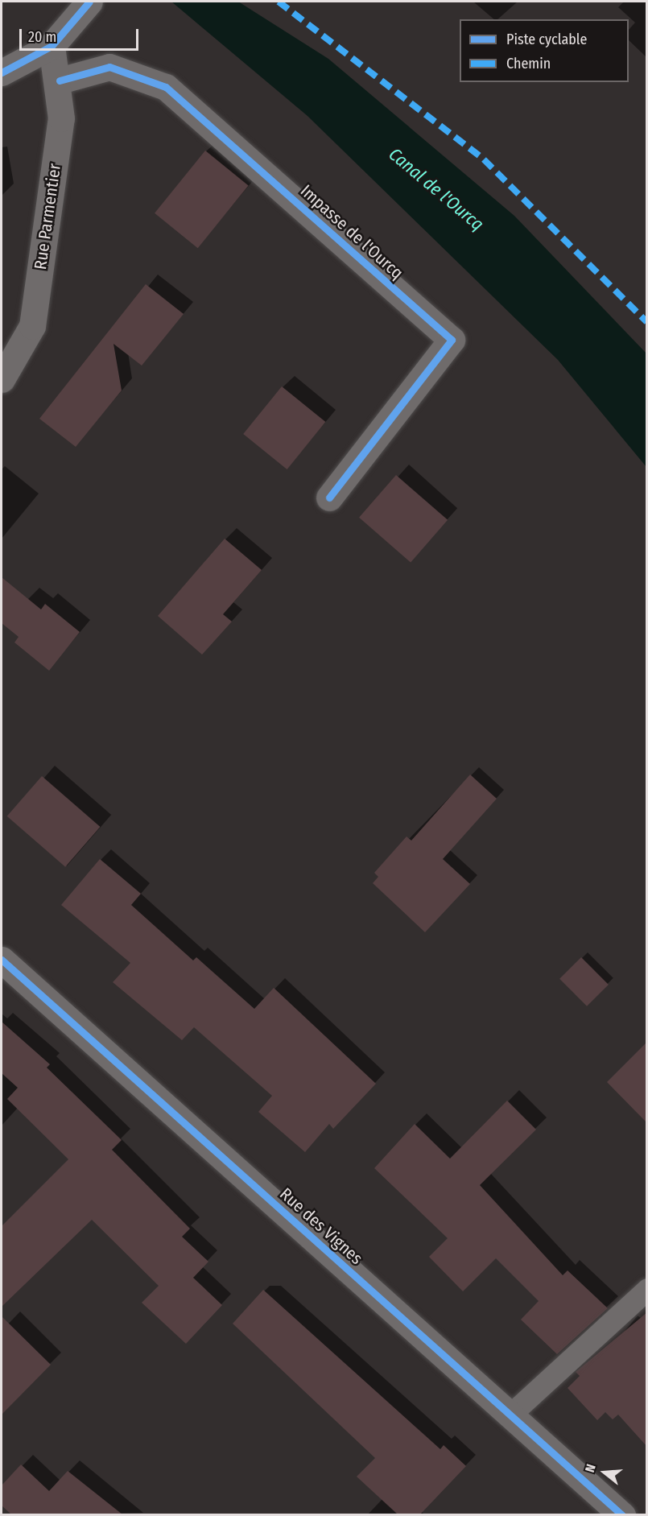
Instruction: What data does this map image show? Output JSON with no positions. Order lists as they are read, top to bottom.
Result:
{
  "streets": {
    "street": ["Rue Parmentier", "Impasse de l'Ourcq", "Rue des Vignes"]
  },
  "crossings": [
    ["Rue Parmentier", "Impasse de l'Ourcq"]
  ],
  "water": ["Canal de l'Ourcq"],
  "legend": ["Piste cyclable", "Chemin"],
  "scale_bar": "20 m",
  "north": "left"
}
